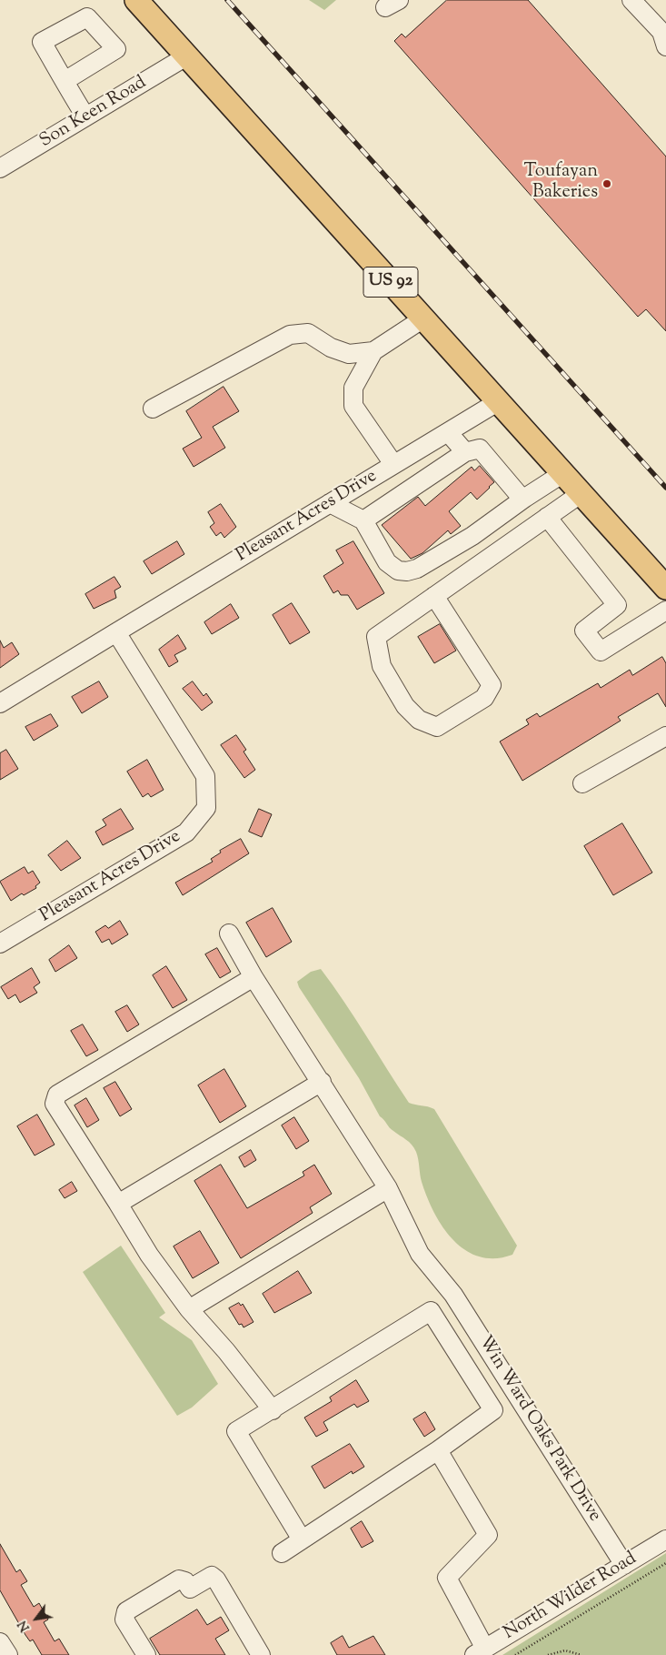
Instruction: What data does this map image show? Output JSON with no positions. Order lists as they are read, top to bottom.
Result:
{
  "streets": {
    "main road": ["US 92"],
    "street": [
      "Son Keen Road",
      "Pleasant Acres Drive",
      "Win Ward Oaks Park Drive",
      "North Wilder Road"
    ]
  },
  "crossings": [
    ["Son Keen Road", "US 92"],
    ["US 92", "Pleasant Acres Drive"],
    ["Win Ward Oaks Park Drive", "North Wilder Road"]
  ],
  "places": ["Toufayan Bakeries"],
  "north": "bottom left"
}
